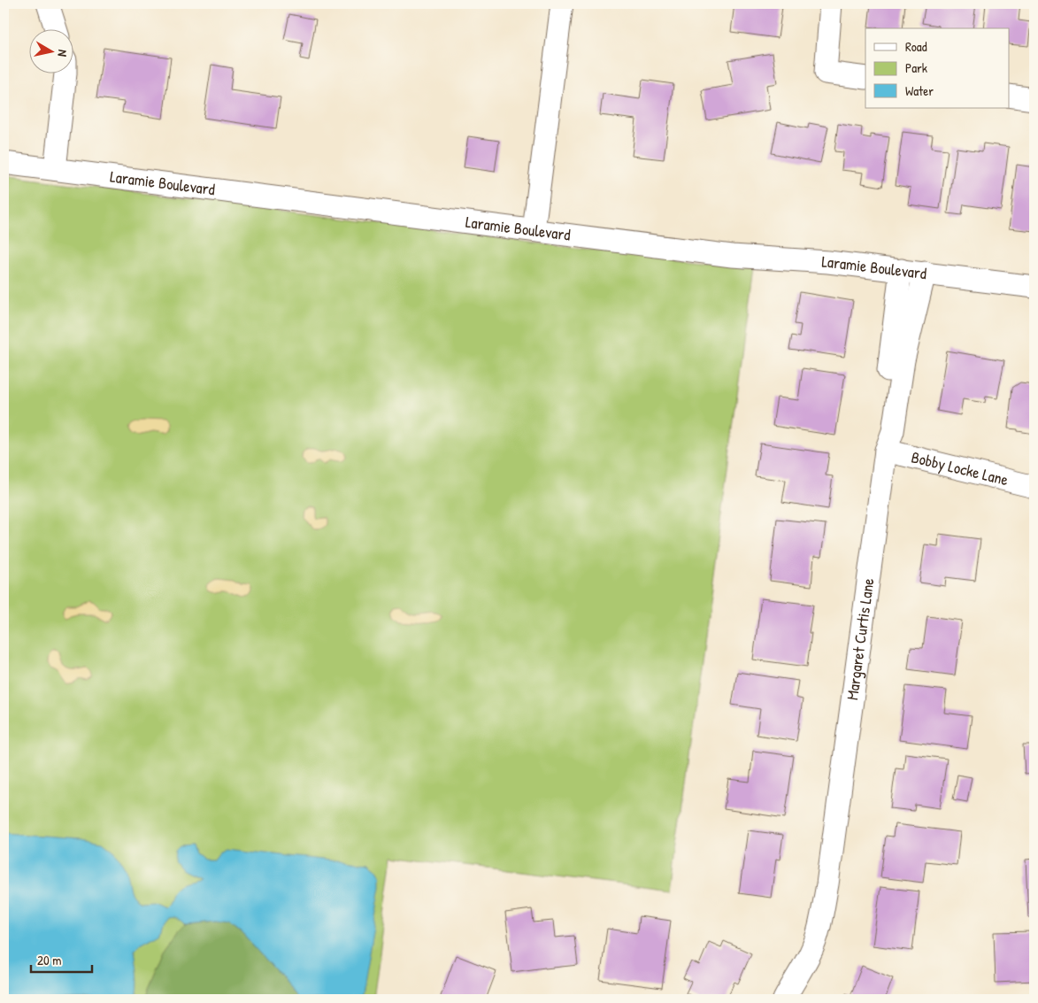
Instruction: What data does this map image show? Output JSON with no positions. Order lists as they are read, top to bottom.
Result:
{
  "streets": {
    "street": ["Laramie Boulevard", "Bobby Locke Lane", "Margaret Curtis Lane"]
  },
  "crossings": [
    ["Laramie Boulevard", "Margaret Curtis Lane"],
    ["Bobby Locke Lane", "Margaret Curtis Lane"]
  ],
  "legend": ["Road", "Park", "Water"],
  "scale_bar": "20 m",
  "north": "right"
}
